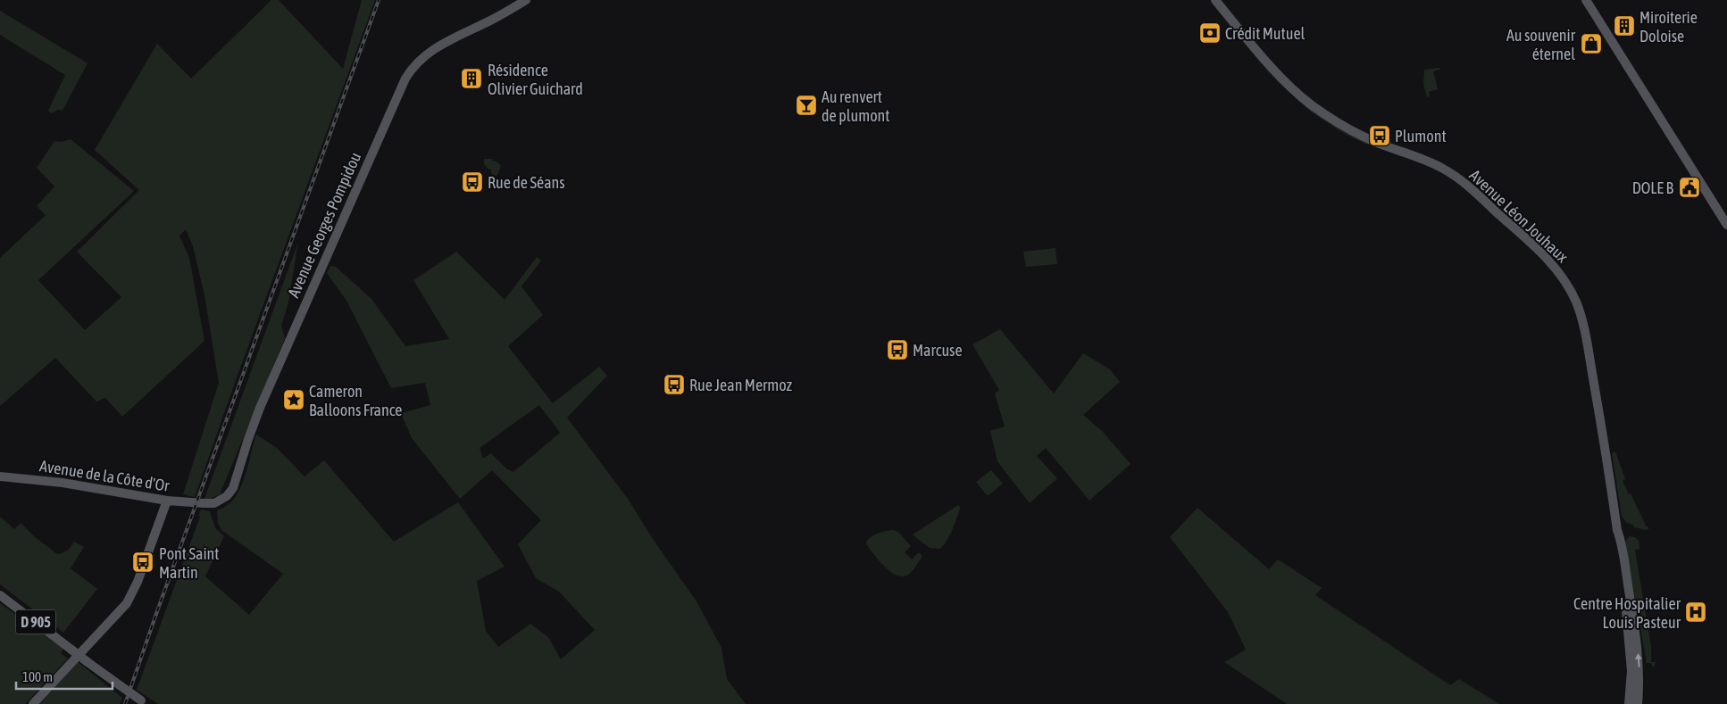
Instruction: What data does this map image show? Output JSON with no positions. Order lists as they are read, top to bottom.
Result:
{
  "streets": {
    "main road": [
      "Avenue Léon Jouhaux",
      "Avenue Georges Pompidou",
      "Avenue de la Côte d'Or",
      "D 905"
    ]
  },
  "crossings": [
    ["Avenue Georges Pompidou", "Avenue de la Côte d'Or"]
  ],
  "places": {
    "building": ["Miroiterie Doloise", "Résidence Olivier Guichard"],
    "bank": ["Crédit Mutuel"],
    "shop": ["Au souvenir éternel"],
    "bar": ["Au renvert de plumont"],
    "bus stop": [
      "Plumont",
      "Rue de Séans",
      "Marcuse",
      "Rue Jean Mermoz",
      "Pont Saint Martin"
    ],
    "public building": ["DOLE B"],
    "place": ["Cameron Balloons France"],
    "hospital": ["Centre Hospitalier Louis Pasteur"]
  },
  "scale_bar": "100 m"
}
